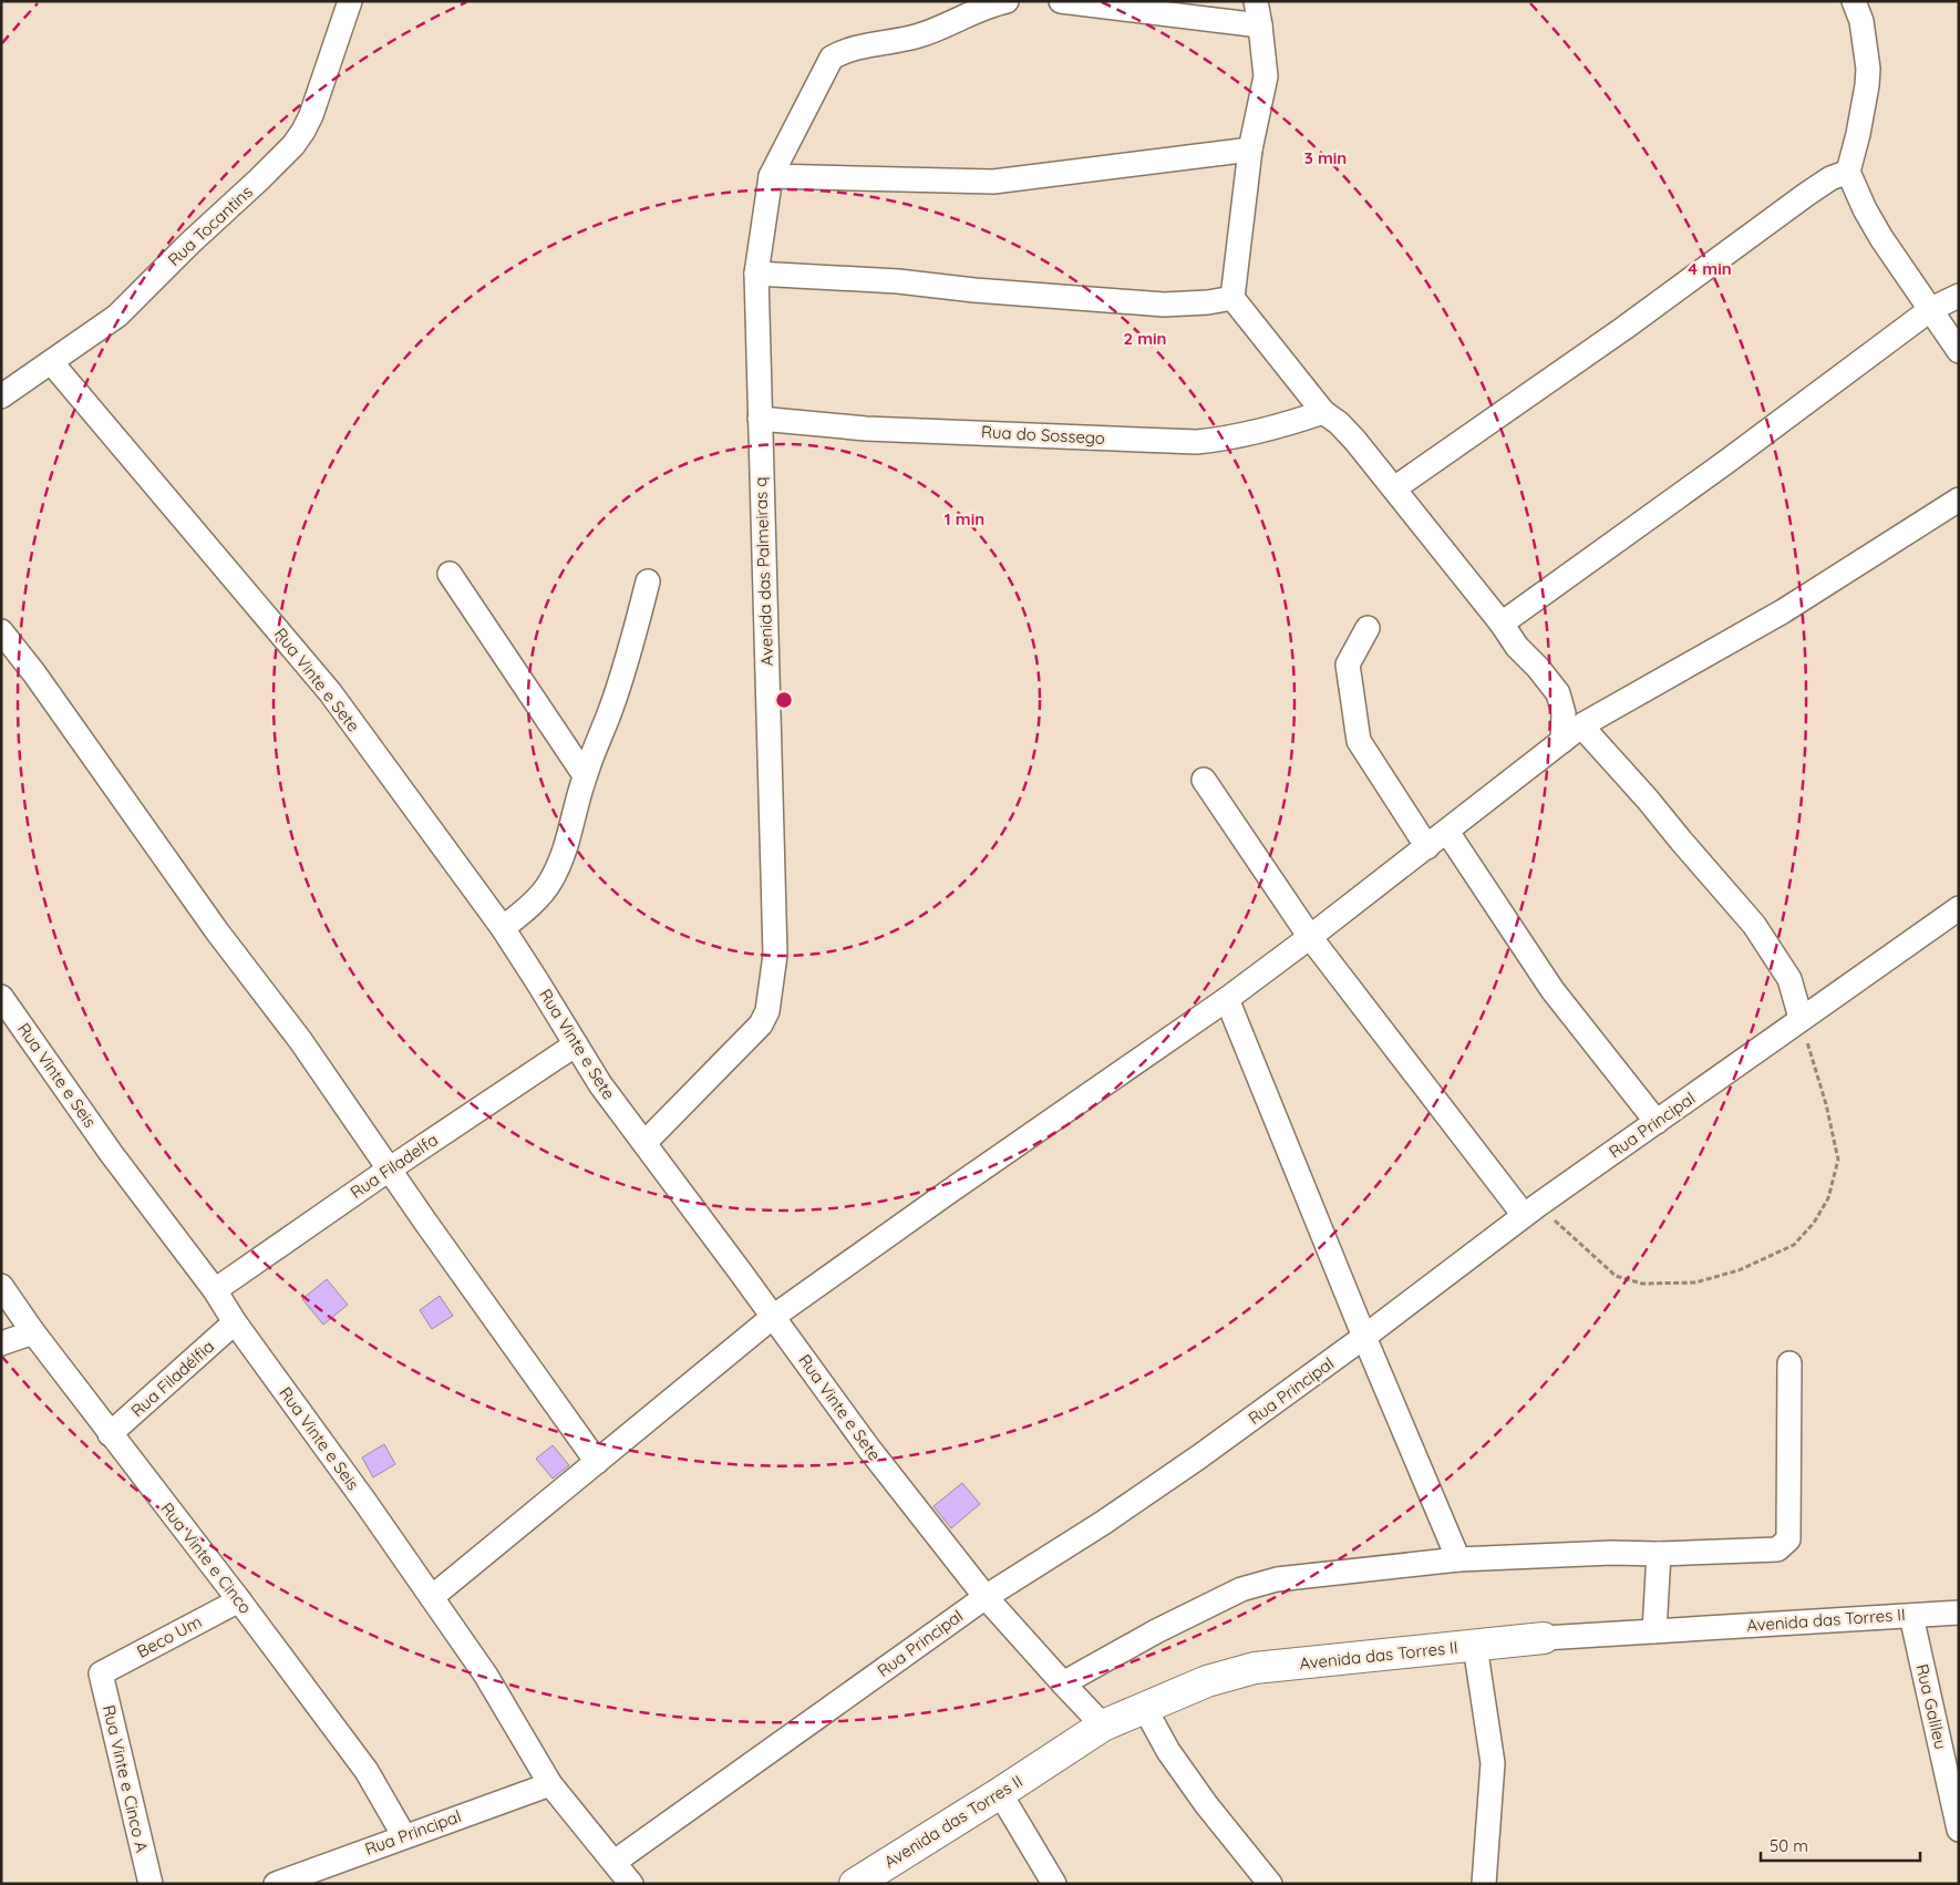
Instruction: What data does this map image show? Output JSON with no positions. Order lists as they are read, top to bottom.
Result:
{
  "streets": {
    "street": [
      "Rua Tocantins",
      "Rua do Sossego",
      "Avenida das Palmeiras q",
      "Rua Vinte e Sete",
      "Rua Vinte e Seis",
      "Rua Principal",
      "Rua Filadelfa",
      "Rua Filadélfia",
      "Rua Vinte e Cinco",
      "Avenida das Torres II",
      "Beco Um",
      "Rua Galileu",
      "Rua Vinte e Cinco A"
    ]
  },
  "crossings": [
    ["Rua Tocantins", "Rua Vinte e Sete"],
    ["Rua do Sossego", "Avenida das Palmeiras q"],
    ["Avenida das Palmeiras q", "Rua Vinte e Sete"],
    ["Rua Vinte e Sete", "Rua Principal"],
    ["Rua Vinte e Sete", "Rua Filadelfa"],
    ["Rua Vinte e Sete", "Avenida das Torres II"],
    ["Rua Vinte e Seis", "Rua Principal"],
    ["Rua Vinte e Seis", "Rua Filadelfa"],
    ["Rua Vinte e Seis", "Rua Filadélfia"],
    ["Rua Principal", "Rua Vinte e Cinco"],
    ["Rua Filadélfia", "Rua Vinte e Cinco"],
    ["Rua Vinte e Cinco", "Beco Um"],
    ["Avenida das Torres II", "Rua Galileu"],
    ["Beco Um", "Rua Vinte e Cinco A"]
  ],
  "scale_bar": "50 m",
  "rings": [
    "3 min",
    "4 min",
    "2 min",
    "1 min"
  ]
}
